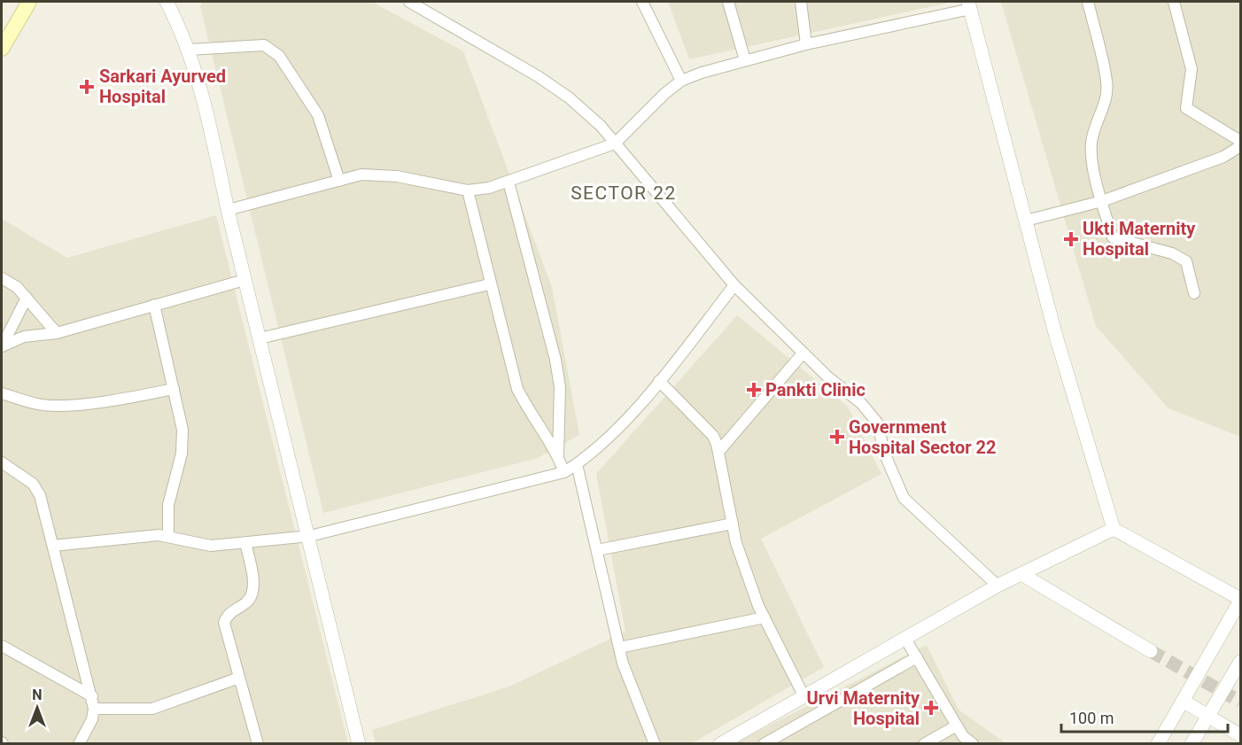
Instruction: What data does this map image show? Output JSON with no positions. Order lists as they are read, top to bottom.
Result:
{
  "districts": ["SECTOR 22"],
  "places": {
    "health": [
      "Sarkari Ayurved Hospital",
      "Ukti Maternity Hospital",
      "Pankti Clinic",
      "Government Hospital Sector 22",
      "Urvi Maternity Hospital"
    ]
  },
  "scale_bar": "100 m",
  "north": "top"
}
